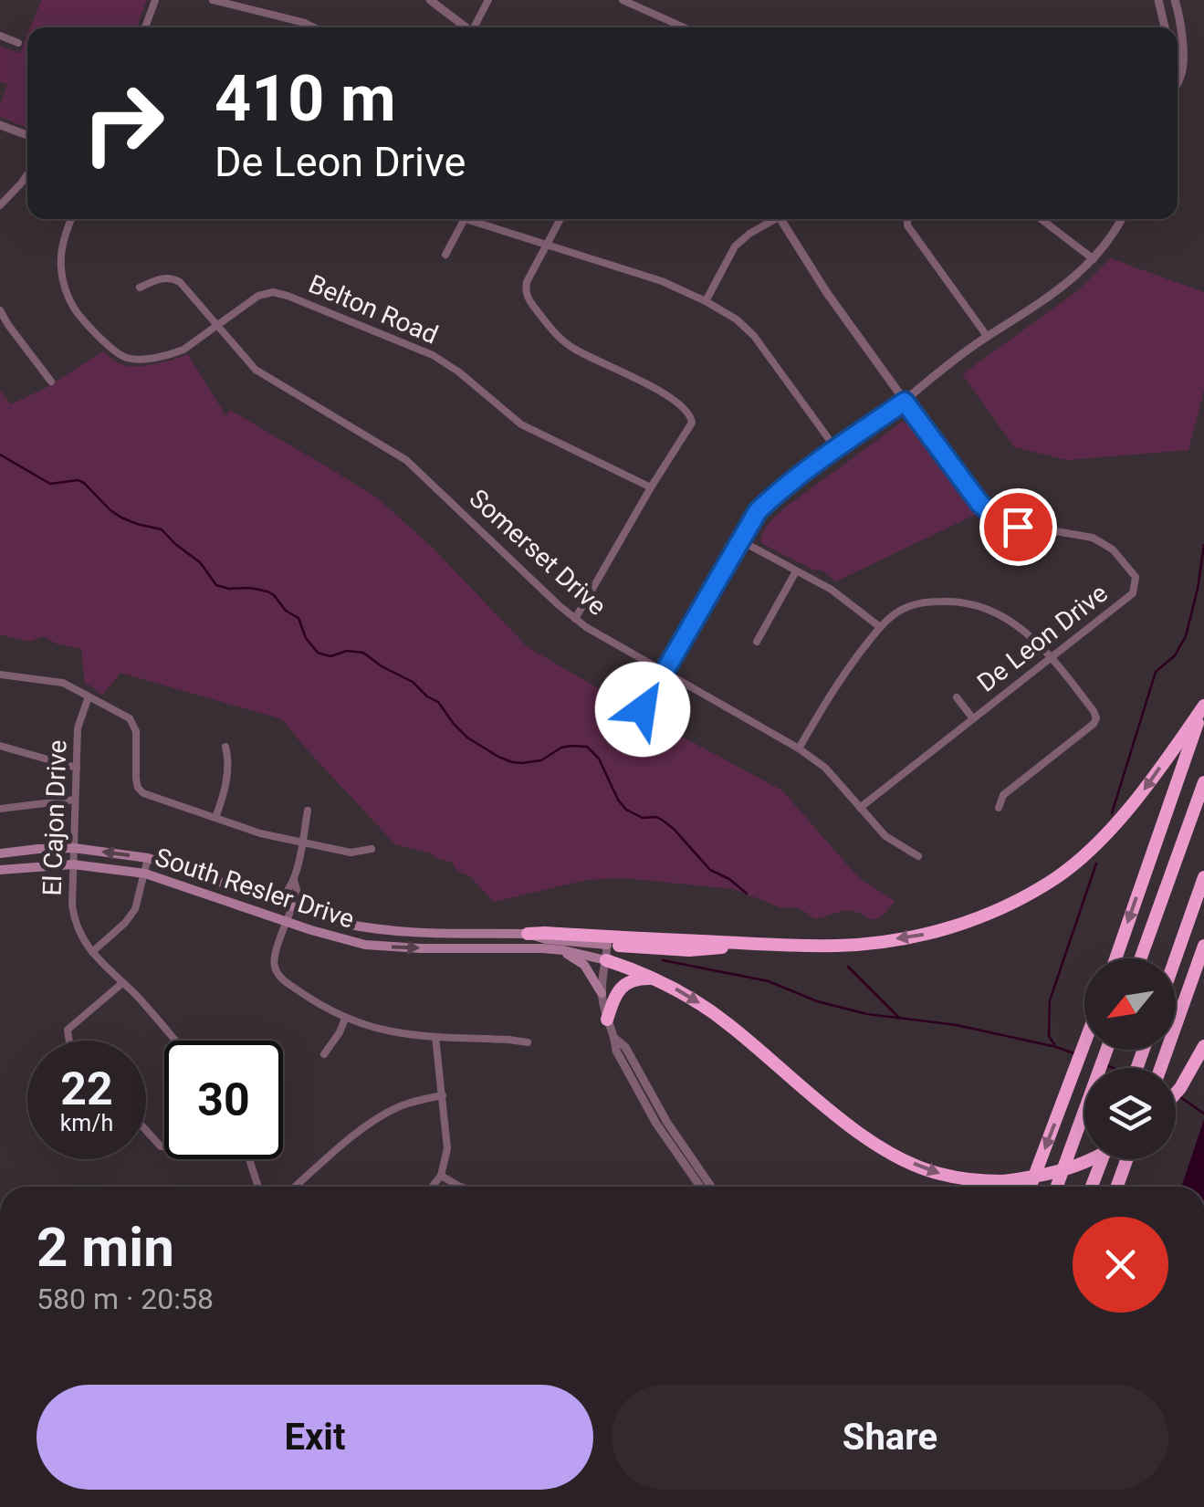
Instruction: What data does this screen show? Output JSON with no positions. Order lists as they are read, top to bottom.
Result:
{
  "streets": {
    "main road": ["South Resler Drive"],
    "street": [
      "Belton Road",
      "Somerset Drive",
      "De Leon Drive",
      "El Cajon Drive"
    ]
  },
  "crossings": [
    ["Belton Road", "Somerset Drive"],
    ["Somerset Drive", "De Leon Drive"],
    ["El Cajon Drive", "South Resler Drive"]
  ],
  "north": "bottom left",
  "page": {
    "turn": ["410 m", "De Leon Drive"],
    "speed": "22 km/h",
    "limit": "30",
    "heading": ["2 min", "580 m · 20:58"],
    "buttons": ["Exit", "Share"]
  }
}
